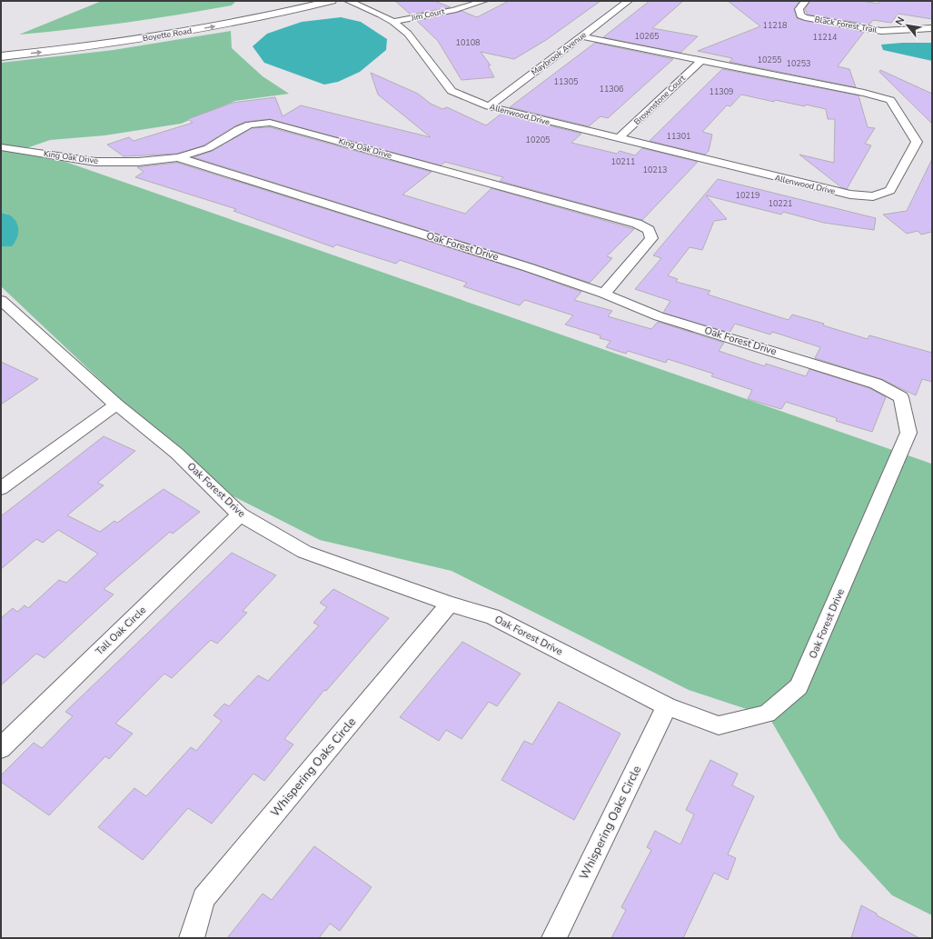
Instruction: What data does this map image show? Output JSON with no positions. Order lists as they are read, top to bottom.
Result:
{
  "streets": {
    "main road": ["Boyette Road"],
    "street": [
      "Jim Court",
      "Black Forest Trail",
      "Maybrook Avenue",
      "Brownstone Court",
      "Allenwood Drive",
      "King Oak Drive",
      "Oak Forest Drive",
      "Tall Oak Circle",
      "Whispering Oaks Circle"
    ]
  },
  "crossings": [
    ["Jim Court", "Allenwood Drive"],
    ["Maybrook Avenue", "Allenwood Drive"],
    ["Brownstone Court", "Allenwood Drive"],
    ["King Oak Drive", "Oak Forest Drive"],
    ["Oak Forest Drive", "Tall Oak Circle"],
    ["Oak Forest Drive", "Whispering Oaks Circle"]
  ],
  "house_numbers": [
    "11218",
    "10265",
    "11214",
    "10108",
    "10255",
    "10253",
    "11305",
    "11306",
    "11309",
    "11301",
    "10205",
    "10211",
    "10213",
    "10219",
    "10221"
  ],
  "north": "top left"
}
